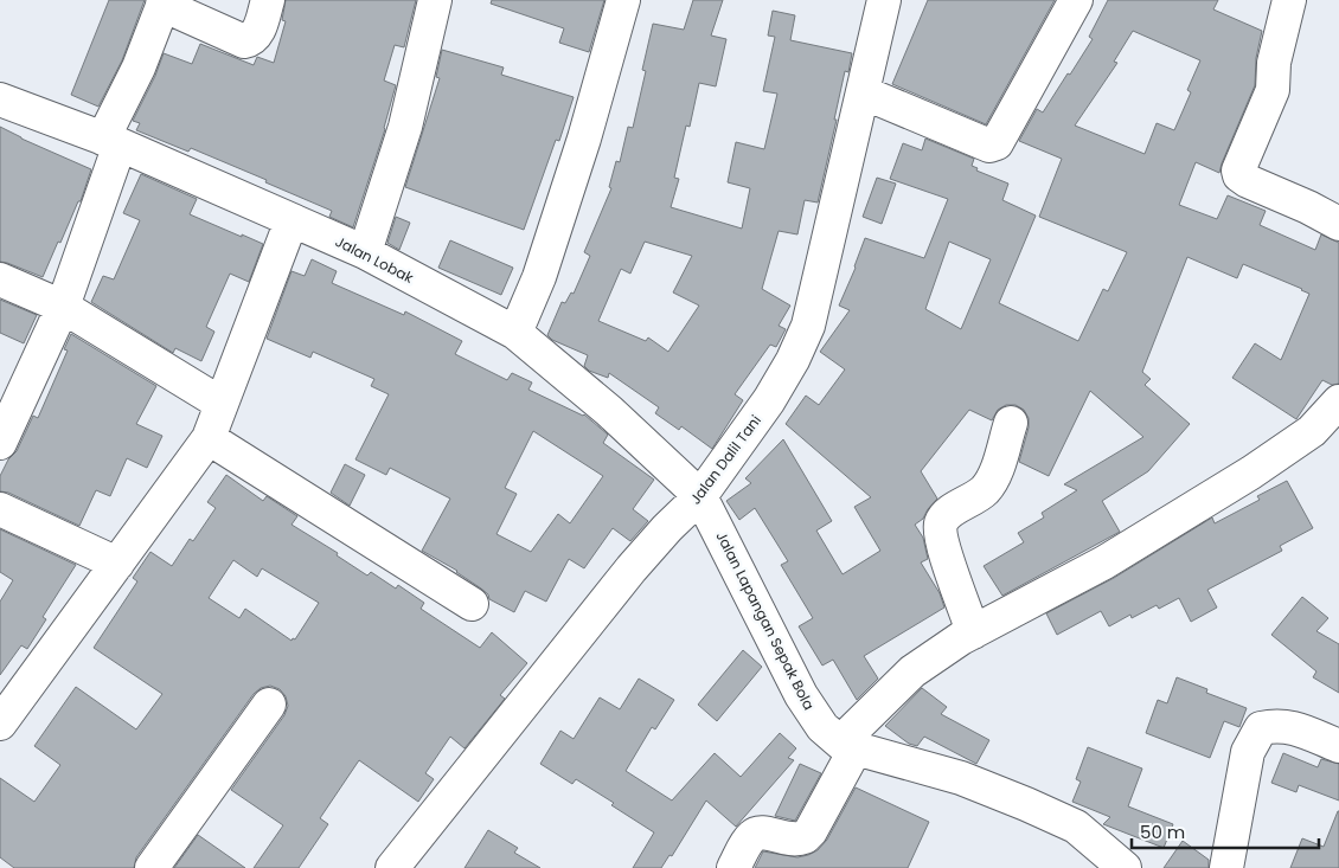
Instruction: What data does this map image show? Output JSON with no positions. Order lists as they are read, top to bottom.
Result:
{
  "streets": {
    "street": ["Jalan Lobak", "Jalan Dalil Tani", "Jalan Lapangan Sepak Bola"]
  },
  "crossings": [
    ["Jalan Lobak", "Jalan Dalil Tani"],
    ["Jalan Lobak", "Jalan Lapangan Sepak Bola"],
    ["Jalan Dalil Tani", "Jalan Lapangan Sepak Bola"]
  ],
  "scale_bar": "50 m"
}
